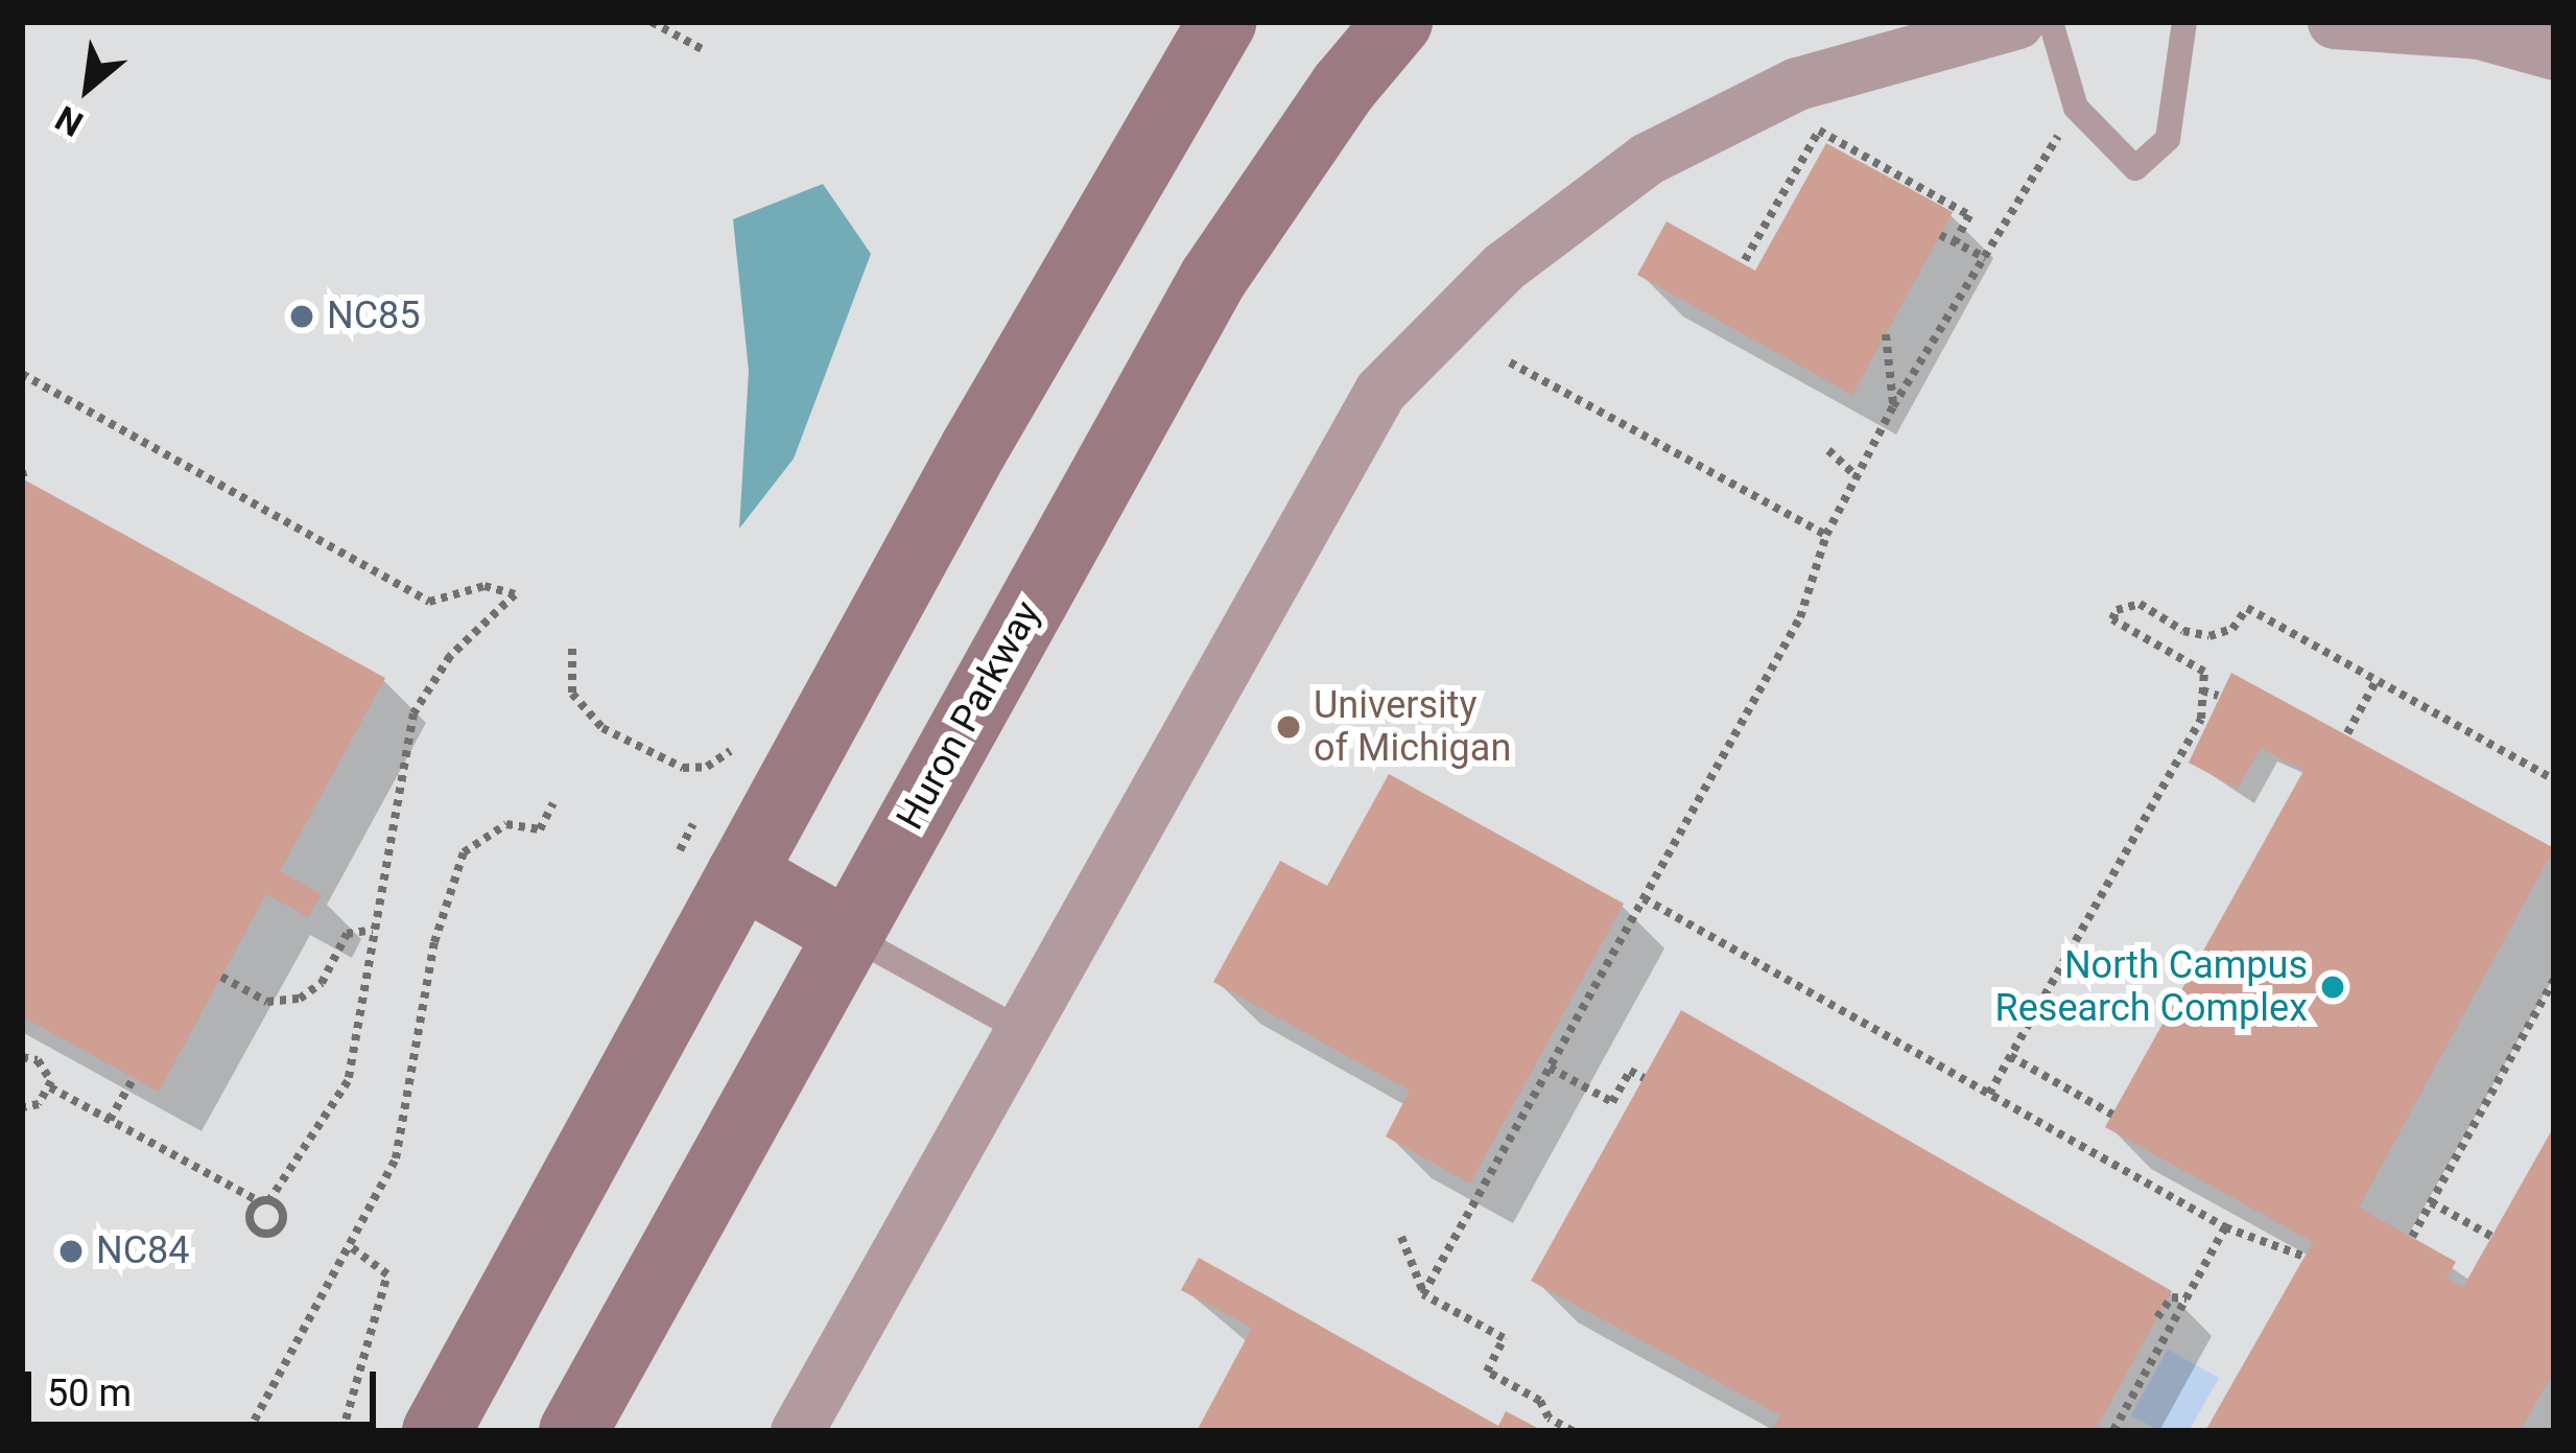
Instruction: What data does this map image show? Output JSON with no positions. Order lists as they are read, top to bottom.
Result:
{
  "streets": {
    "main road": ["Huron Parkway"]
  },
  "places": [
    "NC85",
    "University of Michigan",
    "North Campus Research Complex",
    "NC84"
  ],
  "scale_bar": "50 m",
  "north": "bottom left"
}
